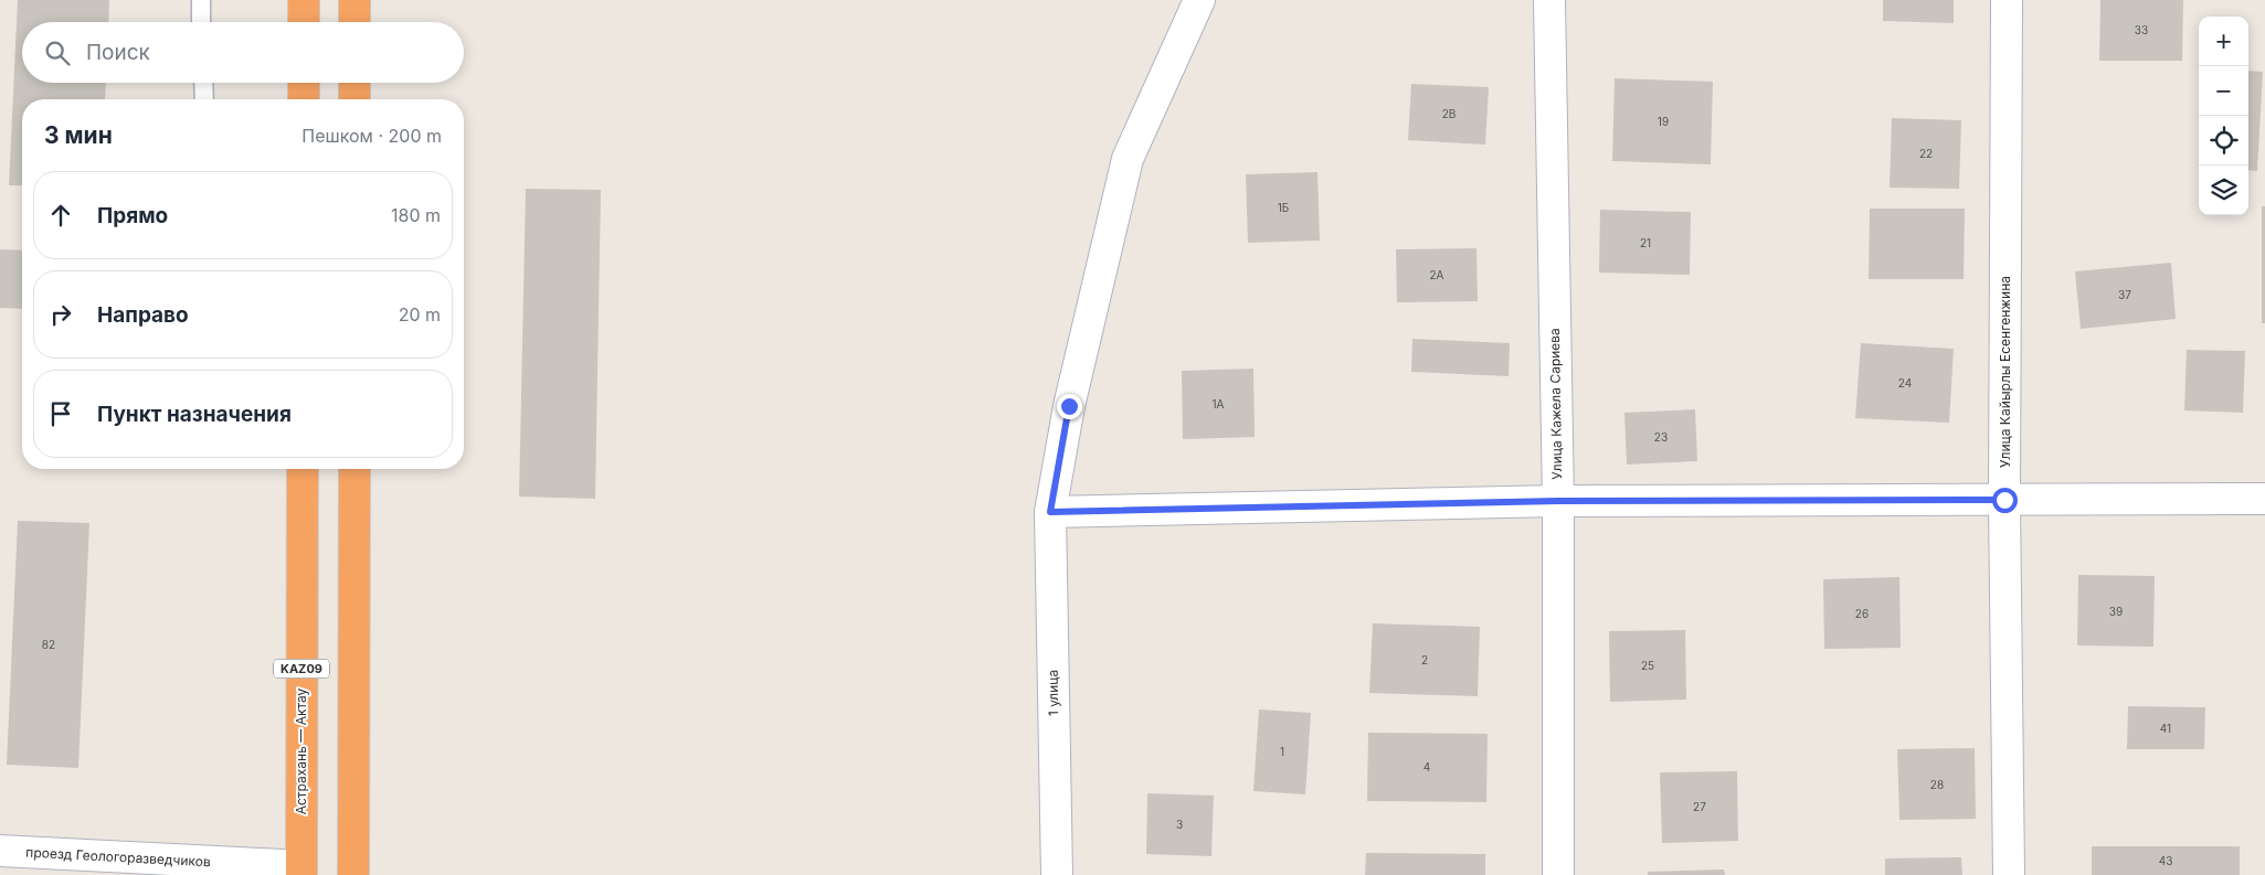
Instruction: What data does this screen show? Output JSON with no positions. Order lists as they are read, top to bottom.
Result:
{
  "streets": {
    "highway": ["KAZ09", "Астрахань — Актау"],
    "street": [
      "Улица Кайырлы Есенгенжина",
      "Улица Кажела Сариева",
      "1 улица",
      "проезд Геологоразведчиков"
    ]
  },
  "crossings": [
    ["Астрахань — Актау", "проезд Геологоразведчиков"]
  ],
  "house_numbers": [
    "33",
    "2В",
    "19",
    "22",
    "1Б",
    "21",
    "2А",
    "37",
    "24",
    "1А",
    "23",
    "39",
    "26",
    "82",
    "2",
    "25",
    "41",
    "1",
    "4",
    "28",
    "27",
    "3",
    "43"
  ],
  "page": {
    "map_buttons": ["+", "−"],
    "search": "Поиск",
    "heading": ["3 мин", "Пешком · 200 m"],
    "list": [
      ["Прямо", "180 m"],
      ["Направо", "20 m"],
      "Пункт назначения"
    ]
  }
}
